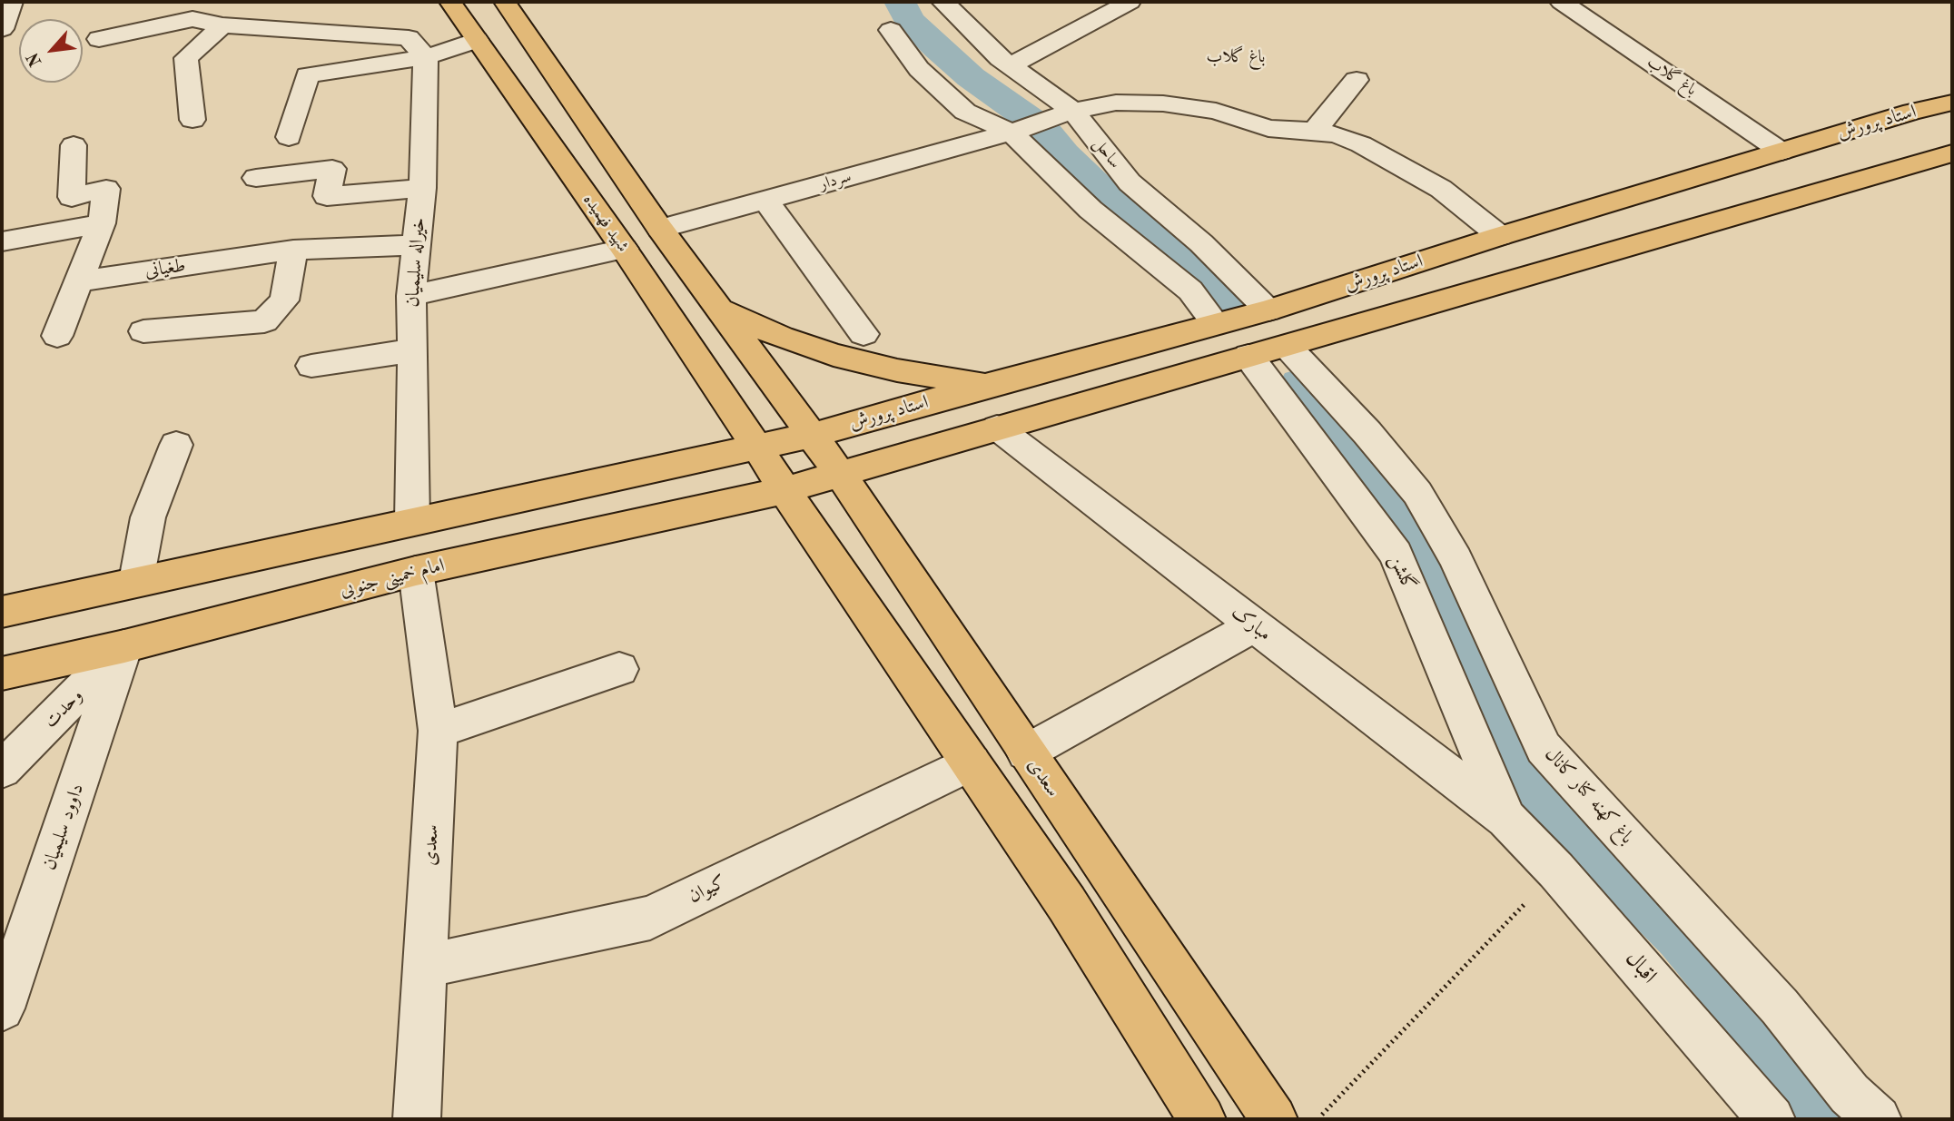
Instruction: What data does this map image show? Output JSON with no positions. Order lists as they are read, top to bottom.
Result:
{
  "streets": {
    "main road": [
      "استاد پرورش",
      "شهید فهمیده",
      "امام خمینی جنوبی",
      "سعدی"
    ],
    "street": [
      "باغ گلاب",
      "ساحل",
      "سردار",
      "خیراله سلیمیان",
      "طغیانی",
      "گلشن",
      "مبارک",
      "وحدت",
      "باغ کهنه کنار کانال",
      "داوود سلیمیان",
      "کیوان",
      "اقبال"
    ]
  },
  "crossings": [
    ["باغ گلاب", "استاد پرورش"],
    ["استاد پرورش", "ساحل"],
    ["استاد پرورش", "سردار"],
    ["استاد پرورش", "شهید فهمیده"],
    ["استاد پرورش", "سعدی"],
    ["ساحل", "سردار"],
    ["خیراله سلیمیان", "طغیانی"],
    ["گلشن", "مبارک"],
    ["گلشن", "اقبال"],
    ["امام خمینی جنوبی", "وحدت"],
    ["امام خمینی جنوبی", "سعدی"],
    ["امام خمینی جنوبی", "داوود سلیمیان"],
    ["مبارک", "اقبال"],
    ["وحدت", "داوود سلیمیان"],
    ["سعدی", "کیوان"]
  ],
  "districts": ["باغ گلاب"],
  "north": "bottom left"
}
